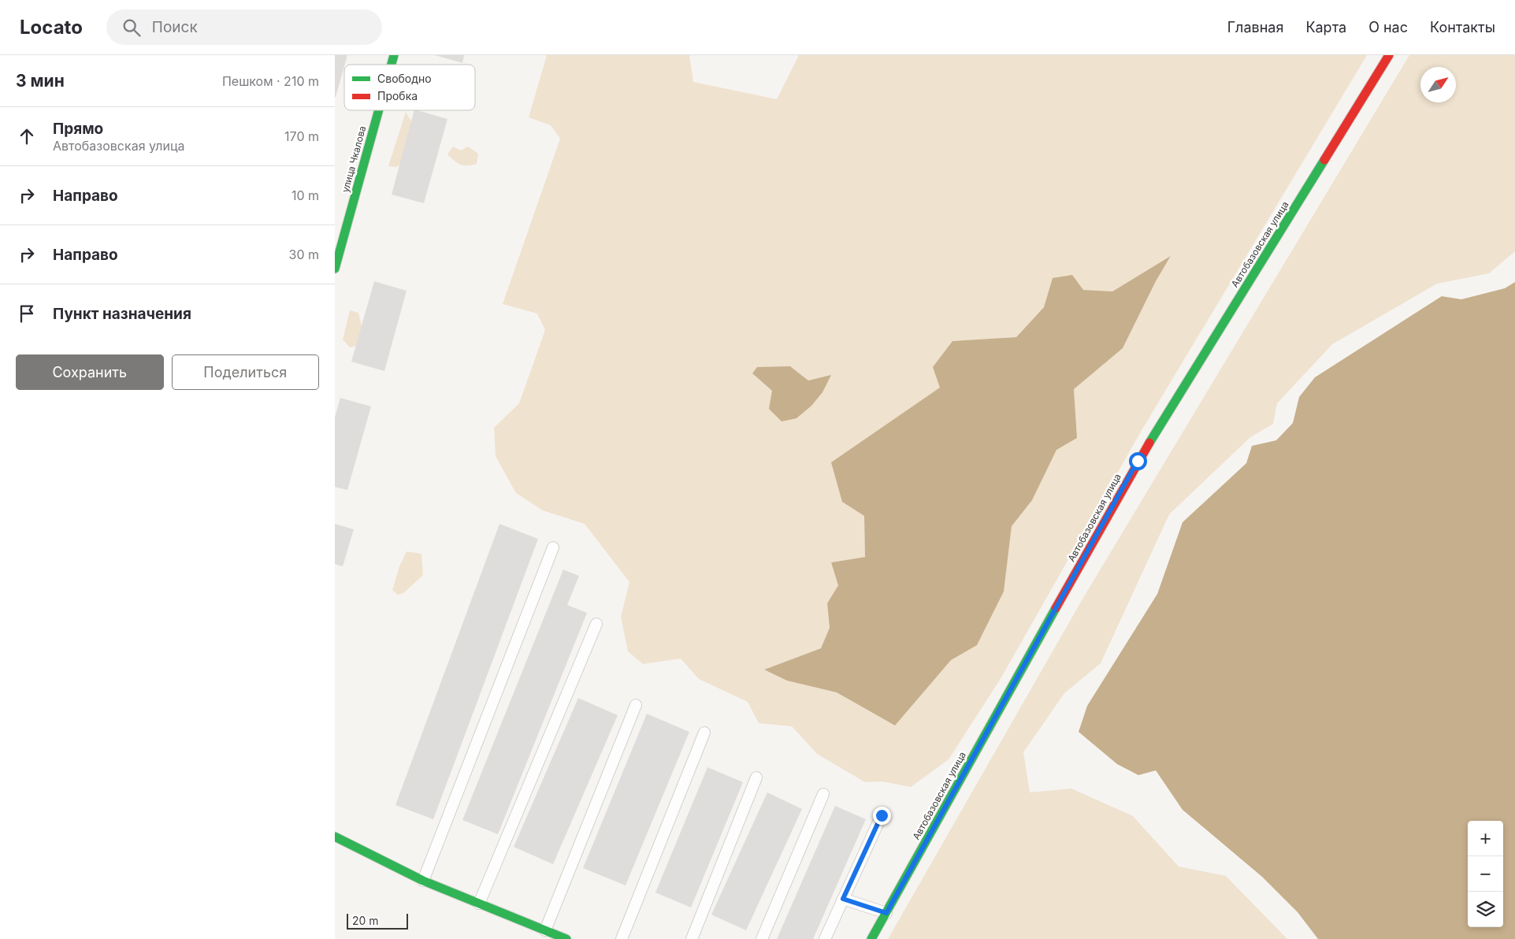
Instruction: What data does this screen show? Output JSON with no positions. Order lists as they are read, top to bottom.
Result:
{
  "streets": {
    "street": ["улица Чкалова", "Автобазовская улица"]
  },
  "legend": ["Свободно", "Пробка"],
  "scale_bar": "20 m",
  "north": "top right",
  "page": {
    "header": "Locato",
    "search": "Поиск",
    "nav": [
      "Главная",
      "Карта",
      "О нас",
      "Контакты"
    ],
    "heading": ["3 мин", "Пешком · 210 m"],
    "list": [
      ["Прямо", "Автобазовская улица", "170 m"],
      ["Направо", "10 m"],
      ["Направо", "30 m"],
      "Пункт назначения"
    ],
    "buttons": ["Сохранить", "Поделиться"],
    "map_buttons": ["+", "−"],
    "scale": "20 m"
  }
}
